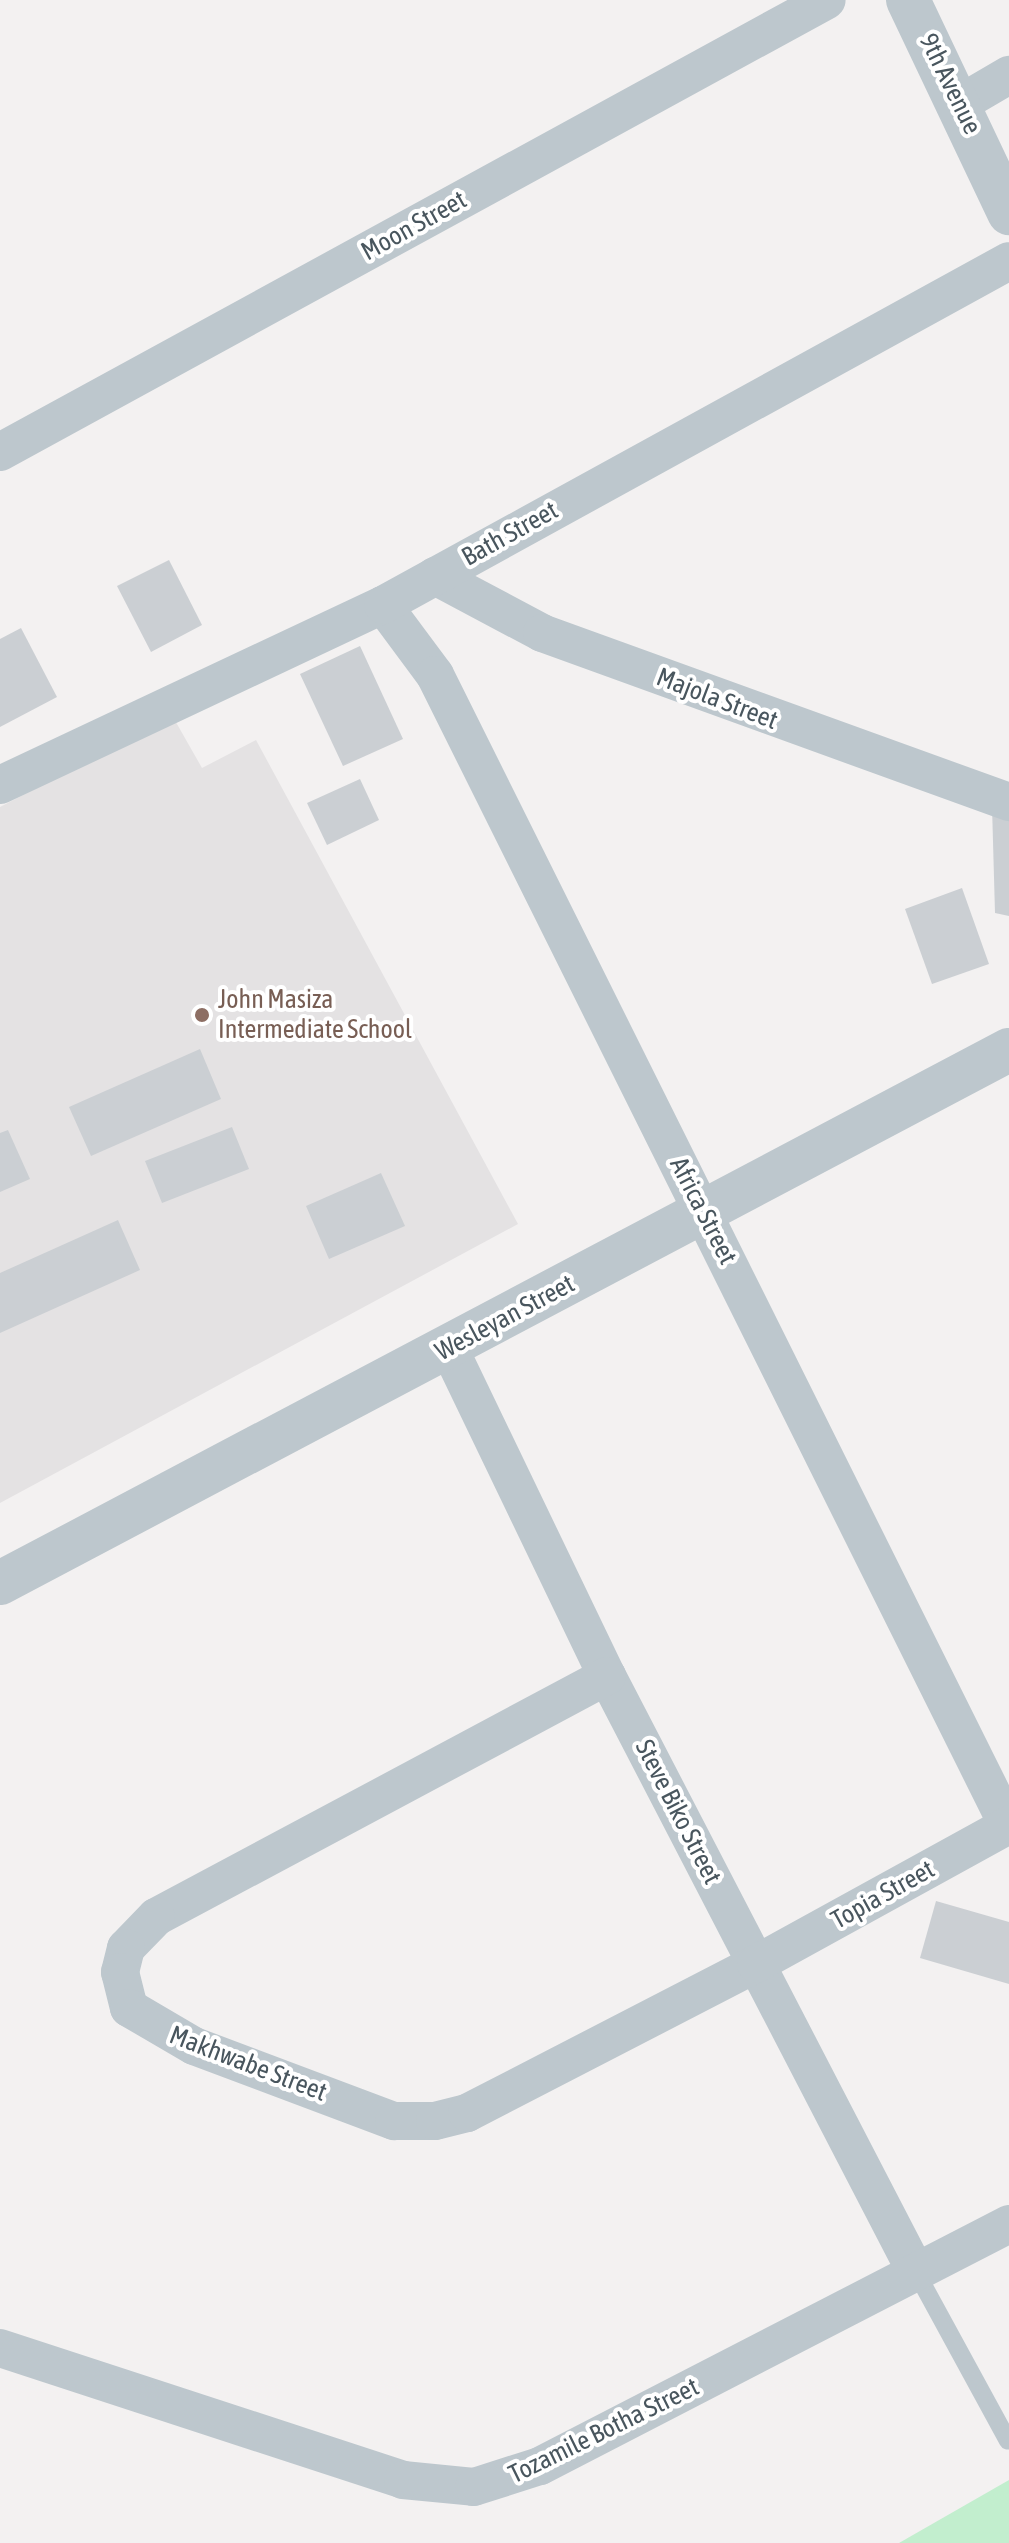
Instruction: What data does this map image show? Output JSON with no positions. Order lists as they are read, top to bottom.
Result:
{
  "streets": {
    "street": [
      "9th Avenue",
      "Moon Street",
      "Bath Street",
      "Majola Street",
      "Africa Street",
      "Wesleyan Street",
      "Steve Biko Street",
      "Topia Street",
      "Makhwabe Street",
      "Tozamile Botha Street"
    ]
  },
  "crossings": [
    ["Bath Street", "Majola Street"],
    ["Bath Street", "Africa Street"],
    ["Africa Street", "Wesleyan Street"],
    ["Africa Street", "Topia Street"],
    ["Wesleyan Street", "Steve Biko Street"],
    ["Steve Biko Street", "Topia Street"],
    ["Steve Biko Street", "Makhwabe Street"],
    ["Steve Biko Street", "Tozamile Botha Street"],
    ["Topia Street", "Makhwabe Street"]
  ],
  "places": ["John Masiza Intermediate School"]
}
